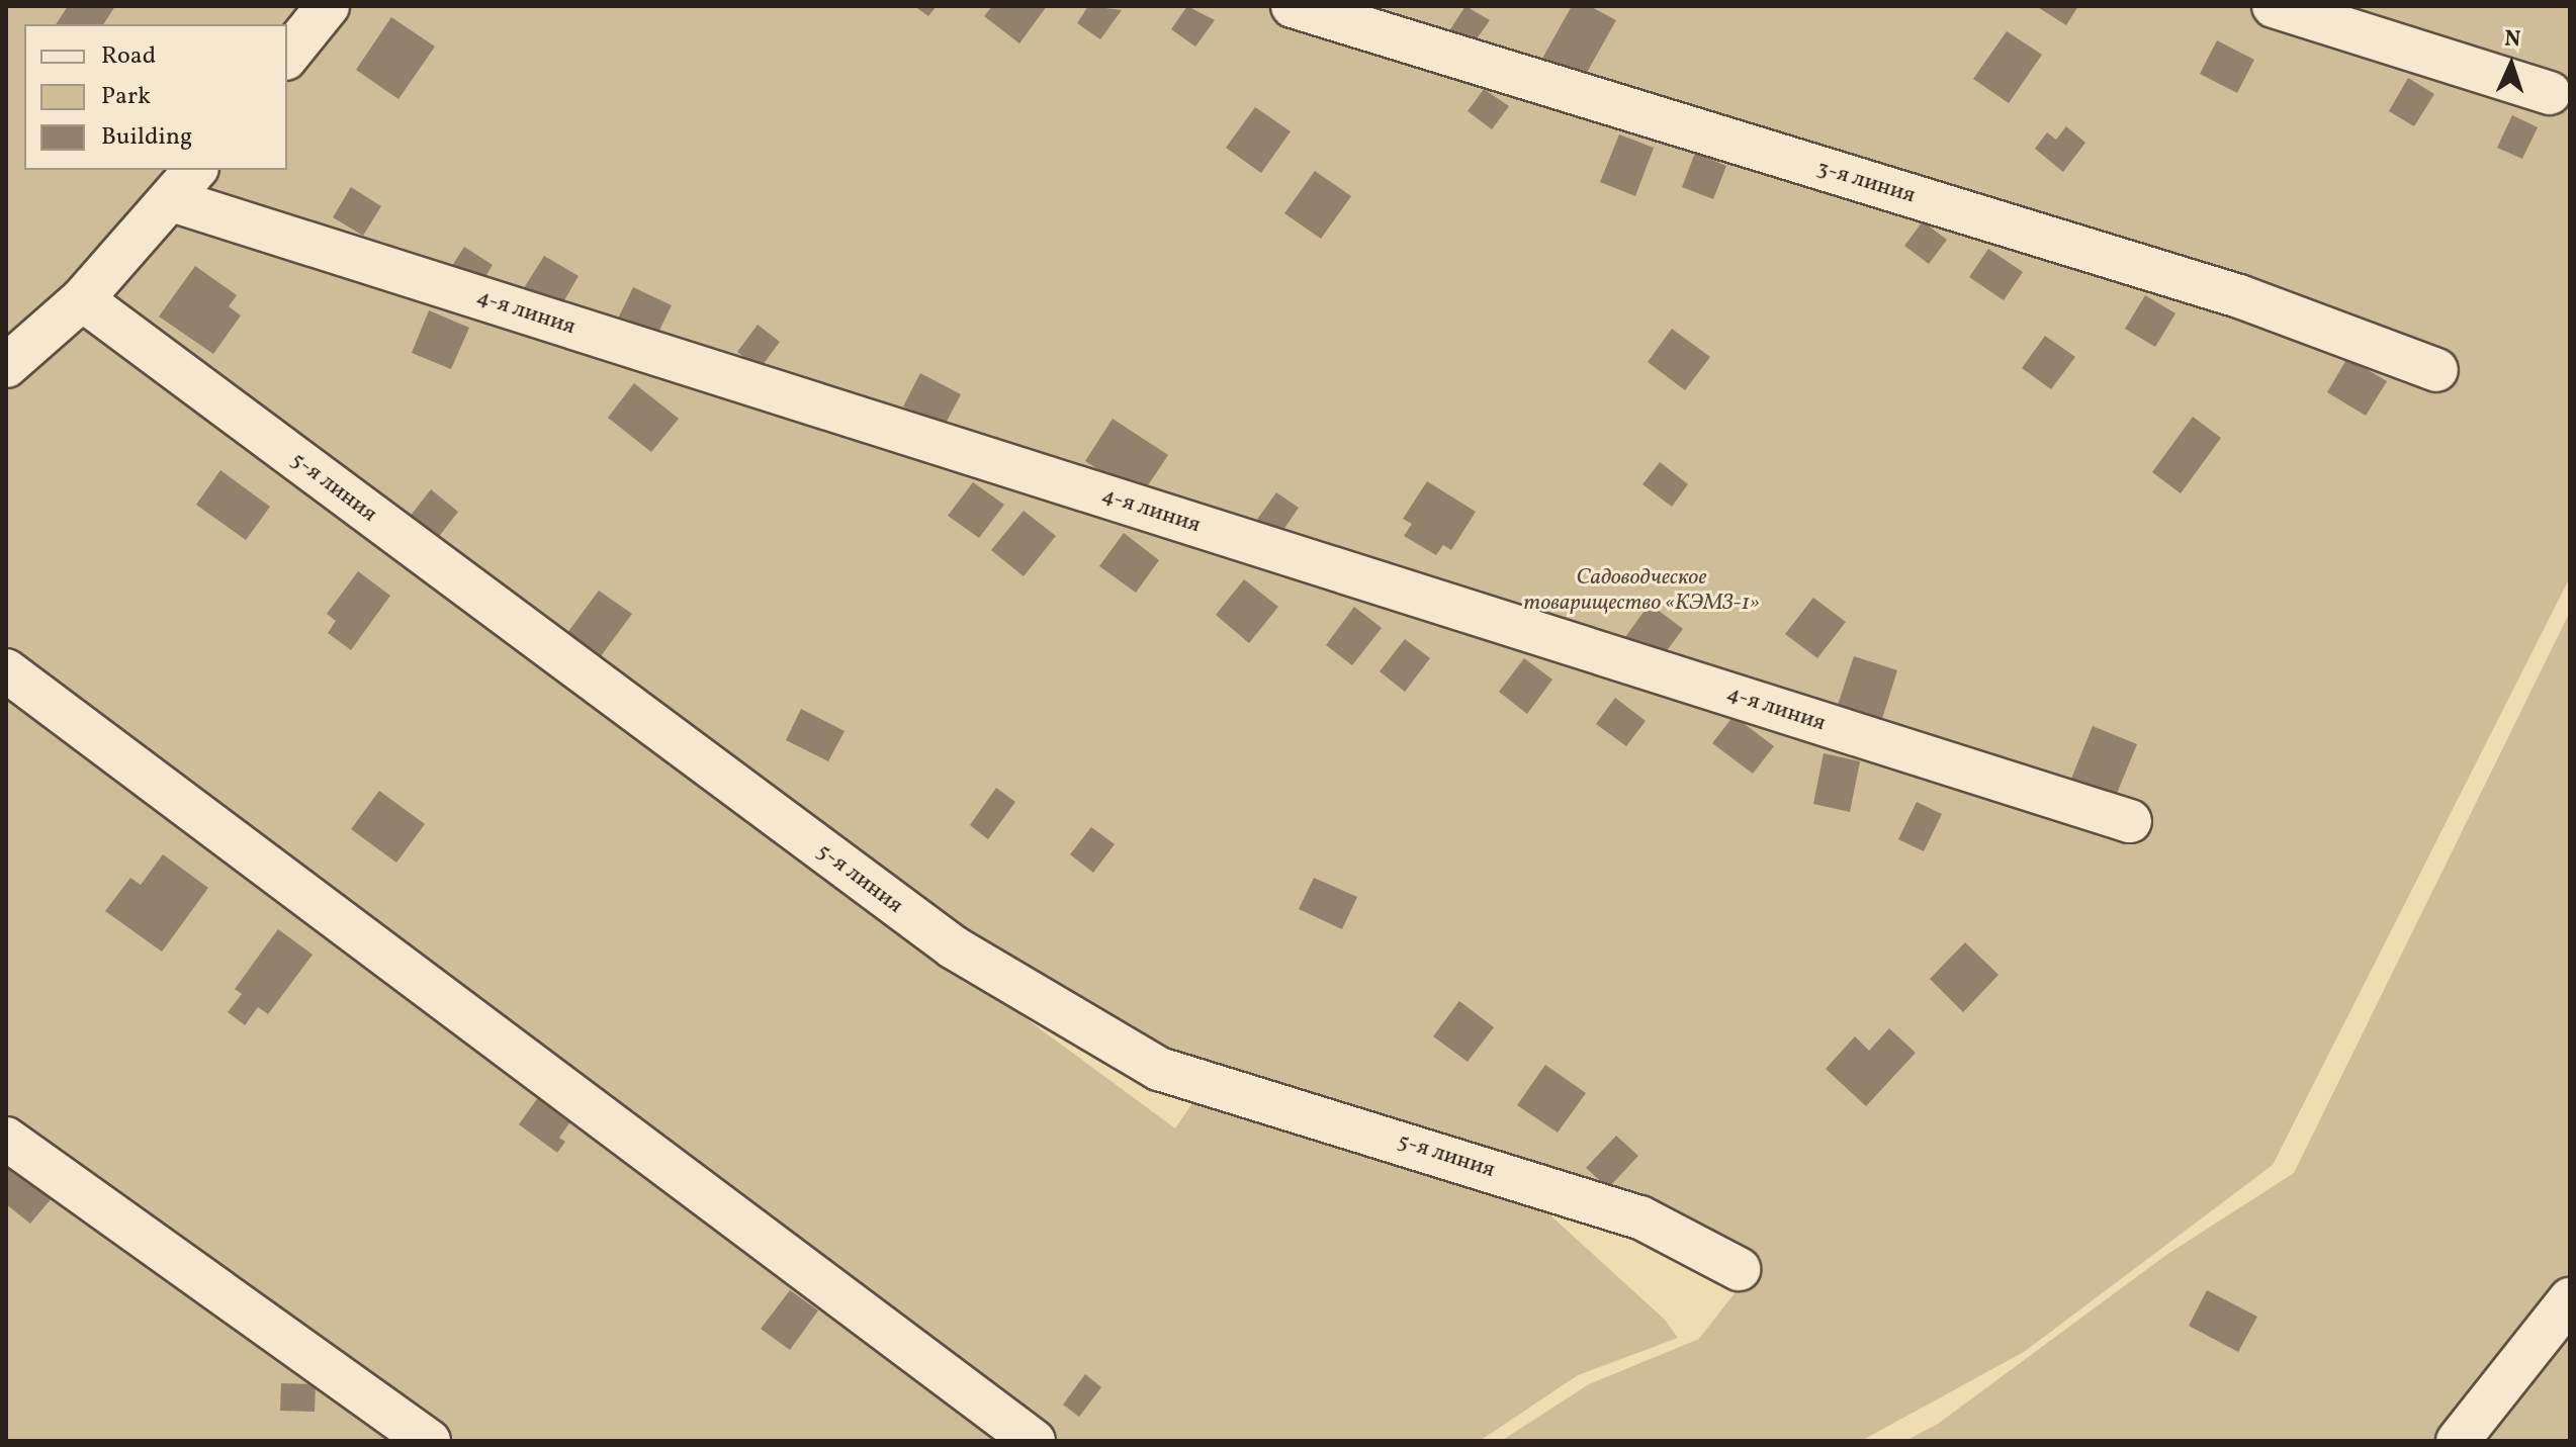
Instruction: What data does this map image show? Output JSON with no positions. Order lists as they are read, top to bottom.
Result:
{
  "streets": {
    "street": ["3-я линия", "4-я линия", "5-я линия"]
  },
  "parks": ["Садоводческое товарищество «КЭМЗ-1»"],
  "legend": ["Road", "Park", "Building"],
  "north": "top"
}
